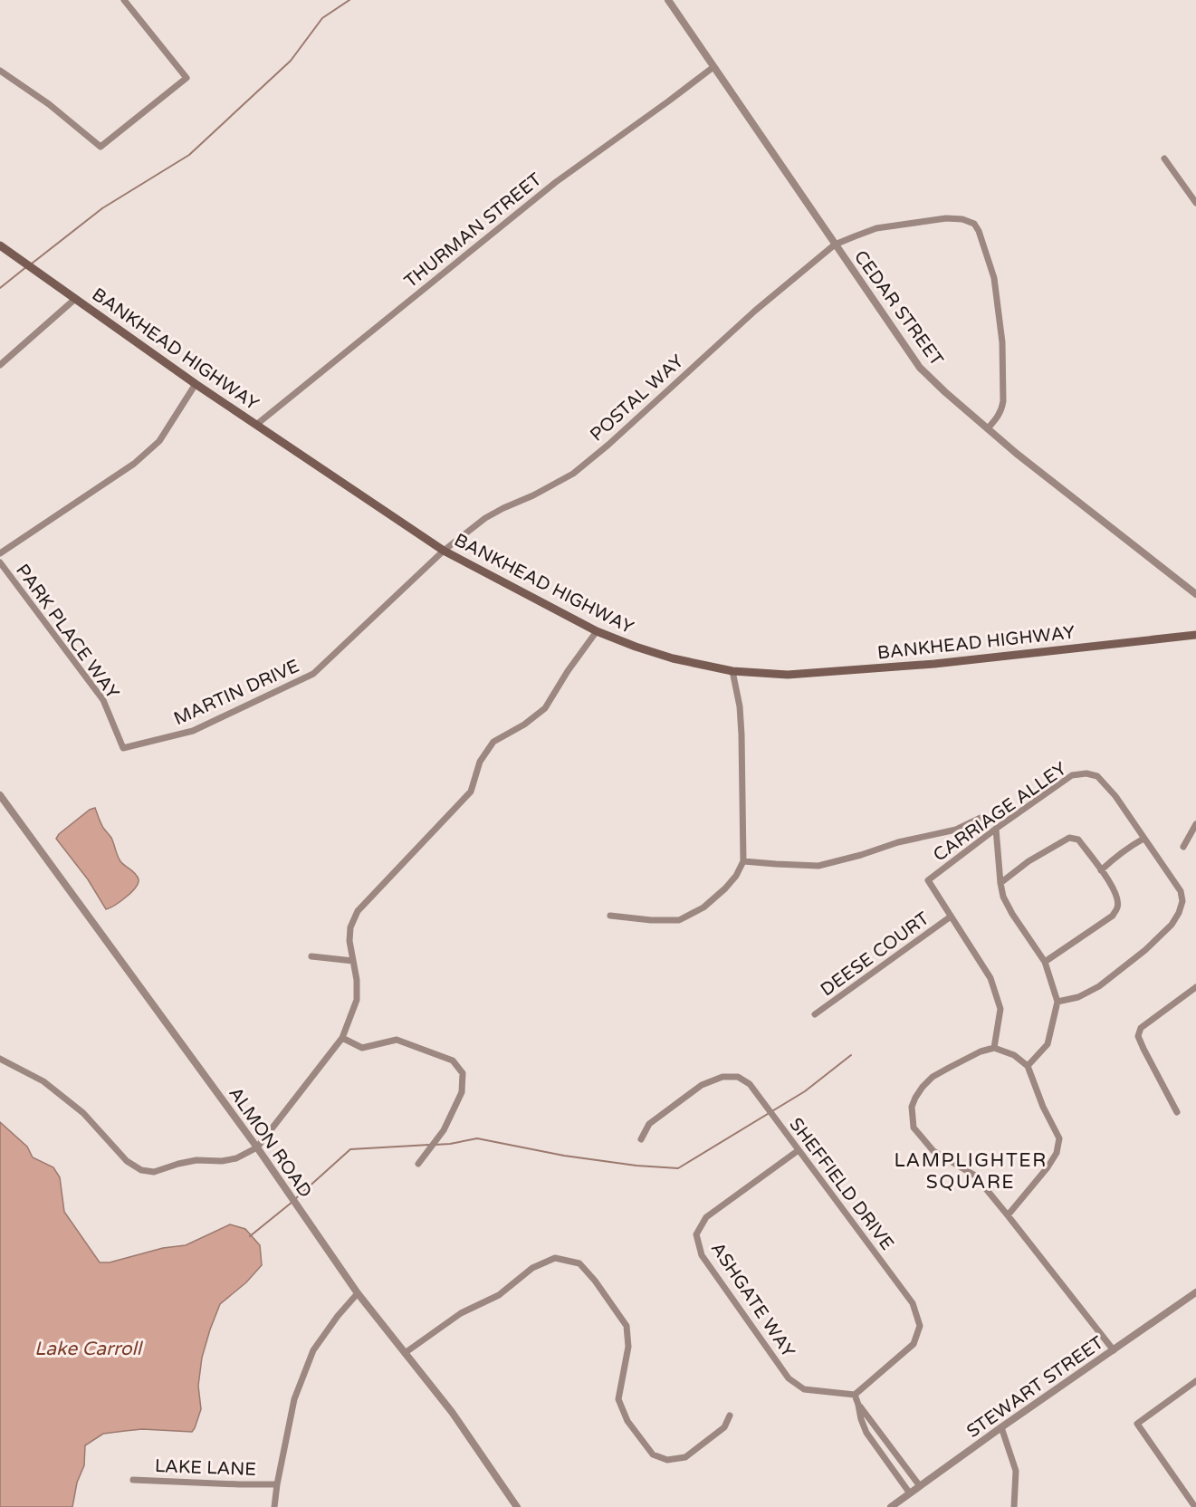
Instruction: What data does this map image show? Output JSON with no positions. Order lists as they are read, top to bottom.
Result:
{
  "streets": {
    "main road": ["BANKHEAD HIGHWAY"],
    "street": [
      "THURMAN STREET",
      "CEDAR STREET",
      "POSTAL WAY",
      "PARK PLACE WAY",
      "MARTIN DRIVE",
      "CARRIAGE ALLEY",
      "DEESE COURT",
      "ALMON ROAD",
      "SHEFFIELD DRIVE",
      "ASHGATE WAY",
      "STEWART STREET",
      "LAKE LANE"
    ]
  },
  "crossings": [
    ["THURMAN STREET", "CEDAR STREET"],
    ["THURMAN STREET", "BANKHEAD HIGHWAY"],
    ["CEDAR STREET", "POSTAL WAY"],
    ["BANKHEAD HIGHWAY", "POSTAL WAY"],
    ["BANKHEAD HIGHWAY", "MARTIN DRIVE"],
    ["POSTAL WAY", "MARTIN DRIVE"],
    ["PARK PLACE WAY", "MARTIN DRIVE"],
    ["CARRIAGE ALLEY", "DEESE COURT"],
    ["SHEFFIELD DRIVE", "ASHGATE WAY"]
  ],
  "districts": ["LAMPLIGHTER SQUARE"],
  "water": ["Lake Carroll"]
}
